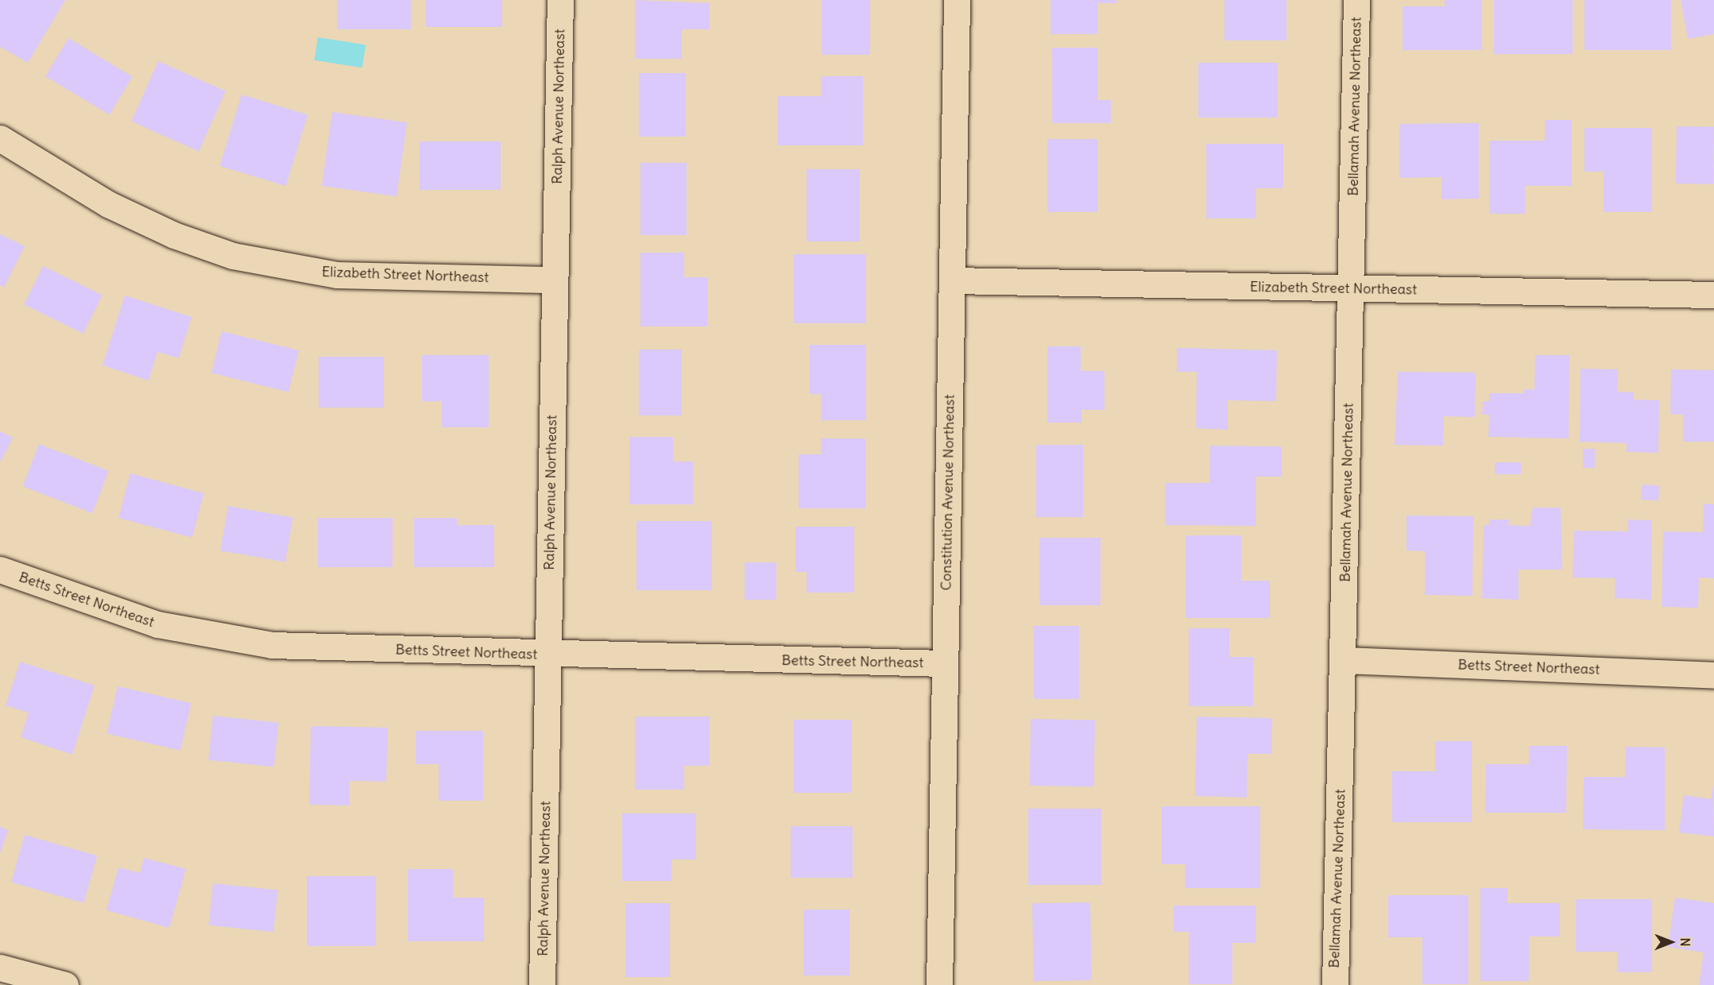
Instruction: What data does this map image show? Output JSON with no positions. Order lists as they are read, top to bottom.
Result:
{
  "streets": {
    "street": [
      "Ralph Avenue Northeast",
      "Bellamah Avenue Northeast",
      "Elizabeth Street Northeast",
      "Constitution Avenue Northeast",
      "Betts Street Northeast"
    ]
  },
  "crossings": [
    ["Ralph Avenue Northeast", "Elizabeth Street Northeast"],
    ["Ralph Avenue Northeast", "Betts Street Northeast"],
    ["Bellamah Avenue Northeast", "Elizabeth Street Northeast"],
    ["Bellamah Avenue Northeast", "Betts Street Northeast"],
    ["Elizabeth Street Northeast", "Constitution Avenue Northeast"],
    ["Constitution Avenue Northeast", "Betts Street Northeast"]
  ],
  "north": "right"
}
